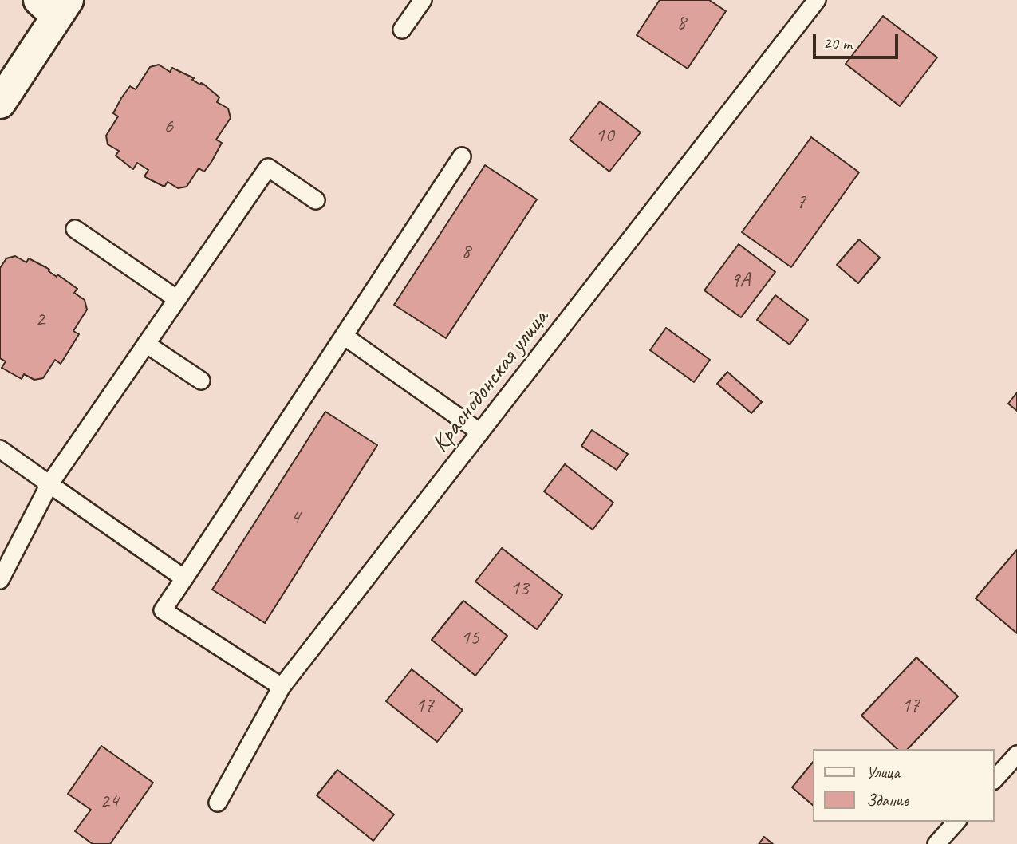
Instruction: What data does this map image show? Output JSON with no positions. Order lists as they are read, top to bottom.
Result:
{
  "streets": {
    "lane": ["Краснодонская улица"]
  },
  "house_numbers": [
    "8",
    "6",
    "10",
    "7",
    "8",
    "9А",
    "2",
    "4",
    "13",
    "15",
    "17",
    "17",
    "24"
  ],
  "legend": ["Улица", "Здание"],
  "scale_bar": "20 m"
}
